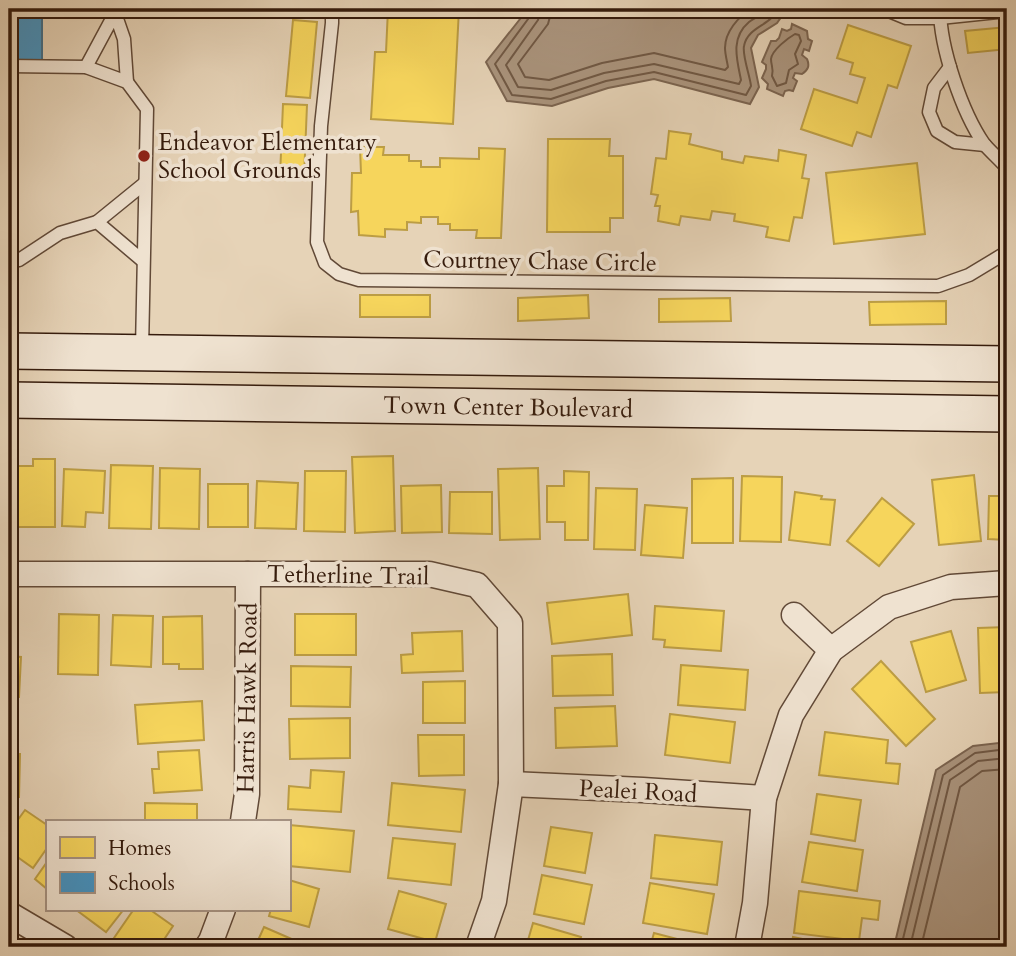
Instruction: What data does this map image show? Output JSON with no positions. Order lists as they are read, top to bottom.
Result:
{
  "streets": {
    "main road": ["Town Center Boulevard"],
    "street": ["Tetherline Trail", "Harris Hawk Road", "Pealei Road"],
    "lane": ["Courtney Chase Circle"]
  },
  "crossings": [
    ["Tetherline Trail", "Harris Hawk Road"],
    ["Tetherline Trail", "Pealei Road"]
  ],
  "places": ["Endeavor Elementary School Grounds"],
  "legend": ["Homes", "Schools"]
}
